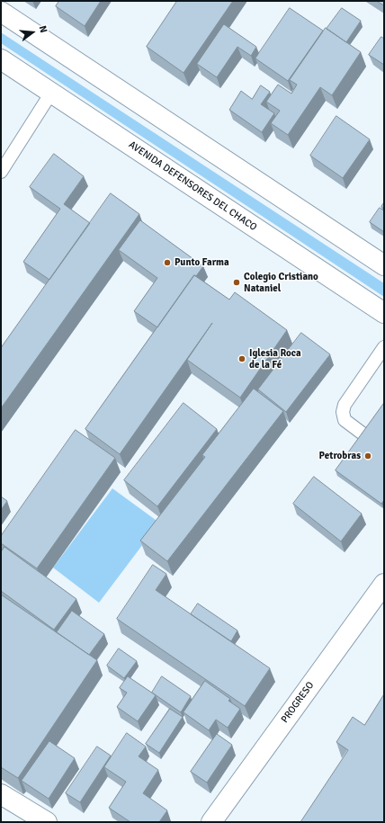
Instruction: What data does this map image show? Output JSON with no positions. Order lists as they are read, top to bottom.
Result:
{
  "streets": {
    "main road": ["AVENIDA DEFENSORES DEL CHACO", "PROGRESO"]
  },
  "places": [
    "Punto Farma",
    "Colegio Cristiano Nataniel",
    "Iglesia Roca de la Fé",
    "Petrobras"
  ],
  "north": "right"
}
